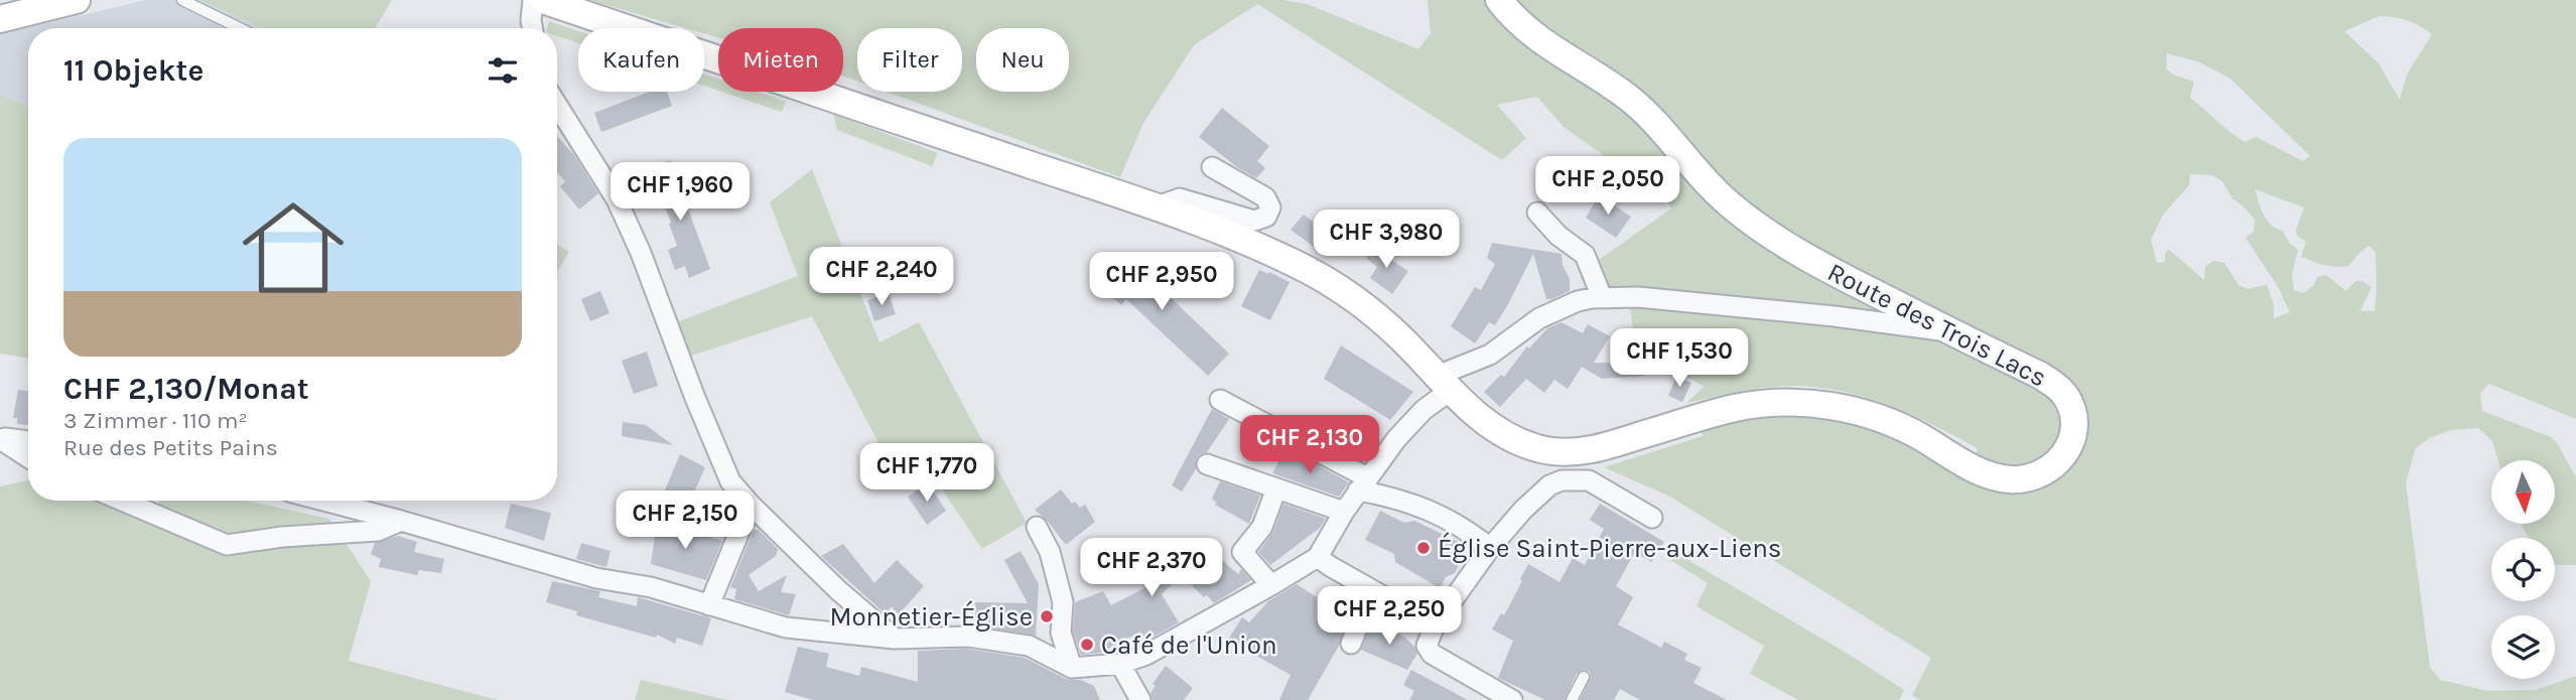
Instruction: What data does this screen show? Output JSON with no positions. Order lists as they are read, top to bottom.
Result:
{
  "streets": {
    "street": ["Route des Trois Lacs"]
  },
  "places": ["Église Saint-Pierre-aux-Liens", "Monnetier-Église", "Café de l'Union"],
  "north": "bottom",
  "page": {
    "chip": [
      "Kaufen",
      "Mieten",
      "Filter",
      "Neu"
    ],
    "heading": "11 Objekte",
    "list": [
      {
        "name": "CHF 2,130/Monat",
        "note": "3 Zimmer · 110 m² · Rue des Petits Pains"
      }
    ],
    "price": [
      "CHF 2,050",
      "CHF 1,960",
      "CHF 3,980",
      "CHF 2,240",
      "CHF 2,950",
      "CHF 1,530",
      "CHF 2,130",
      "CHF 1,770",
      "CHF 2,150",
      "CHF 2,370",
      "CHF 2,250"
    ]
  }
}
